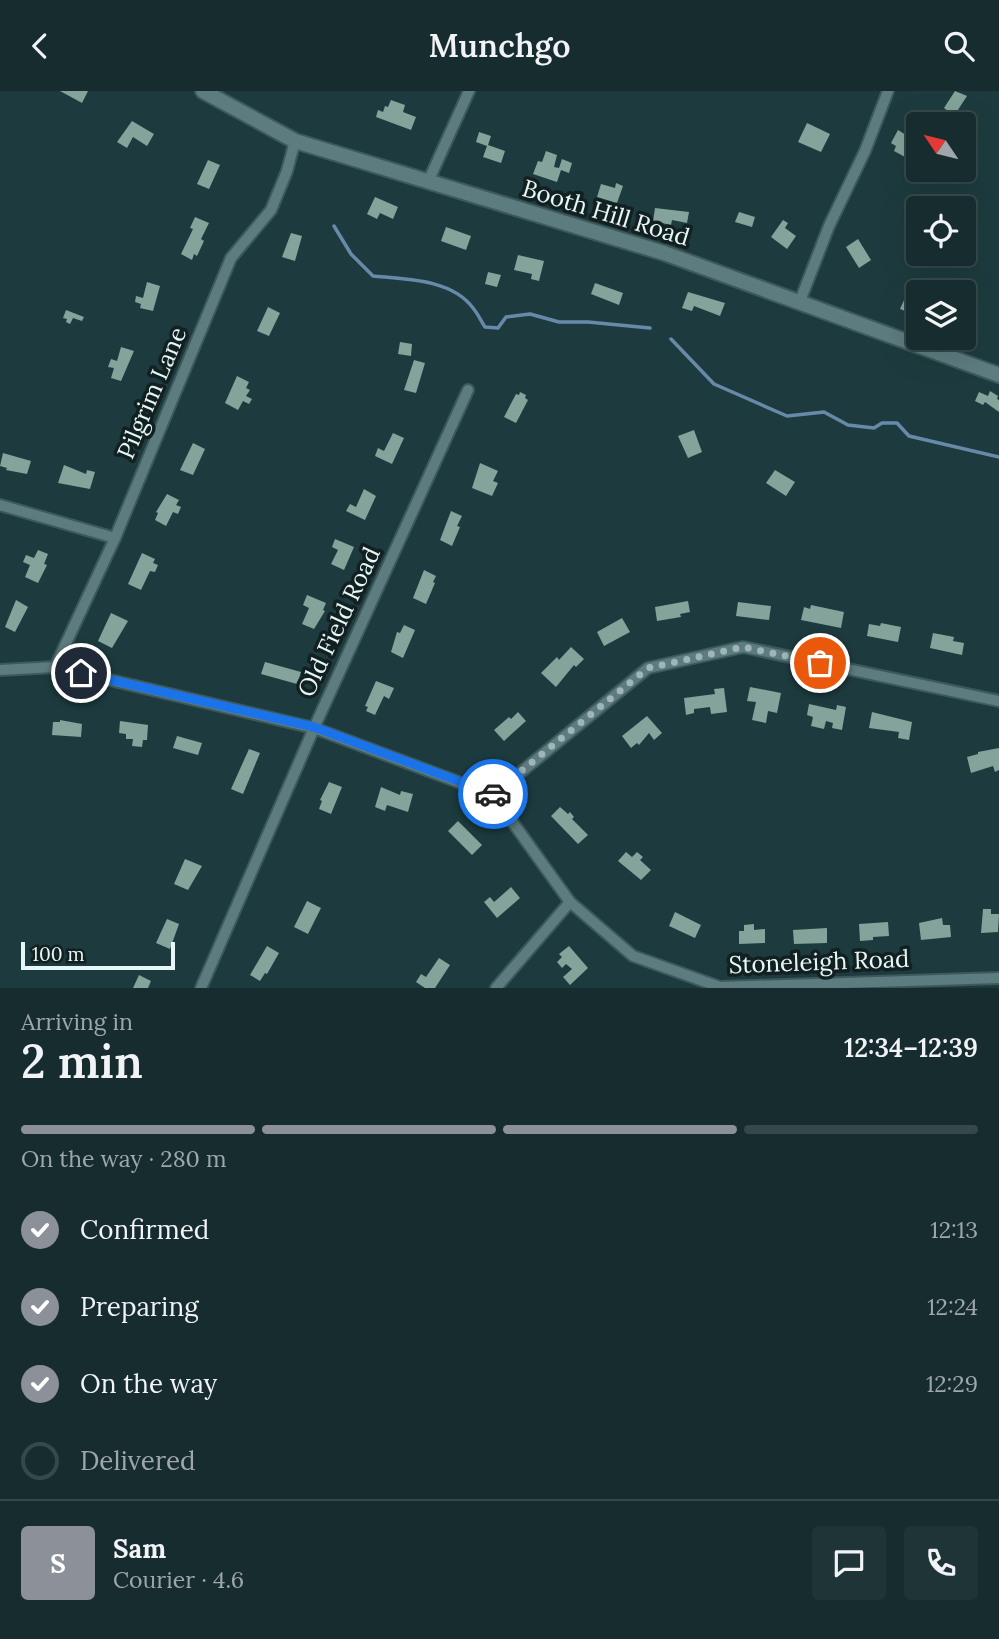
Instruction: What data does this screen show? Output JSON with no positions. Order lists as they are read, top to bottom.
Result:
{
  "streets": {
    "street": [
      "Booth Hill Road",
      "Pilgrim Lane",
      "Old Field Road",
      "Stoneleigh Road"
    ]
  },
  "crossings": [
    ["Booth Hill Road", "Pilgrim Lane"]
  ],
  "scale_bar": "100 m",
  "north": "top left",
  "page": {
    "header": "Munchgo",
    "scale": "100 m",
    "heading": ["2 min", "Arriving in", "12:34–12:39"],
    "panel": ["Sam", "Courier · 4.6"],
    "bar": "On the way · 280 m",
    "list": [
      ["Confirmed", "12:13"],
      ["Preparing", "12:24"],
      ["On the way", "12:29"],
      "Delivered"
    ],
    "round": "S"
  }
}
